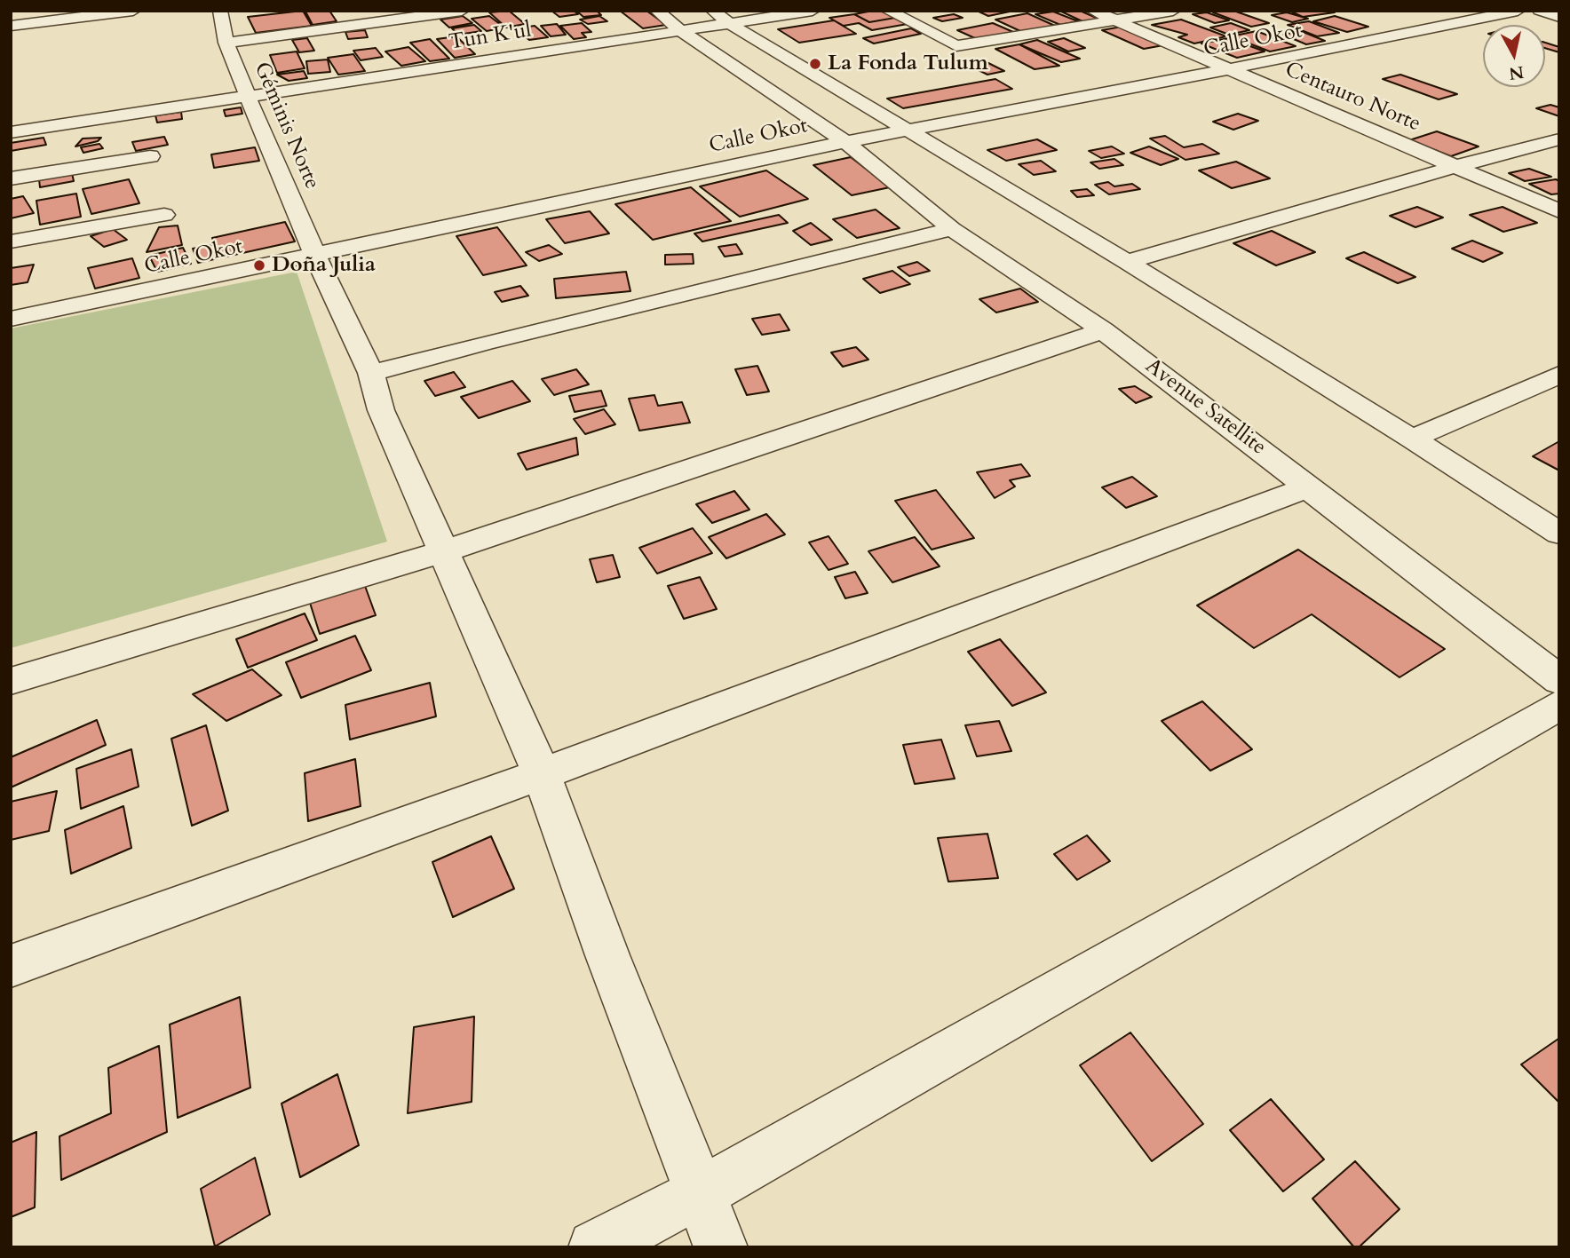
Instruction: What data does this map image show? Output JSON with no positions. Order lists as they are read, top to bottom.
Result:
{
  "streets": {
    "street": [
      "Tun K'ul",
      "Calle Okot",
      "Centauro Norte",
      "Géminis Norte",
      "Avenue Satellite"
    ]
  },
  "crossings": [
    ["Tun K'ul", "Géminis Norte"],
    ["Tun K'ul", "Avenue Satellite"],
    ["Calle Okot", "Centauro Norte"],
    ["Calle Okot", "Géminis Norte"],
    ["Calle Okot", "Avenue Satellite"]
  ],
  "places": ["La Fonda Tulum", "Doña Julia"],
  "north": "bottom"
}
